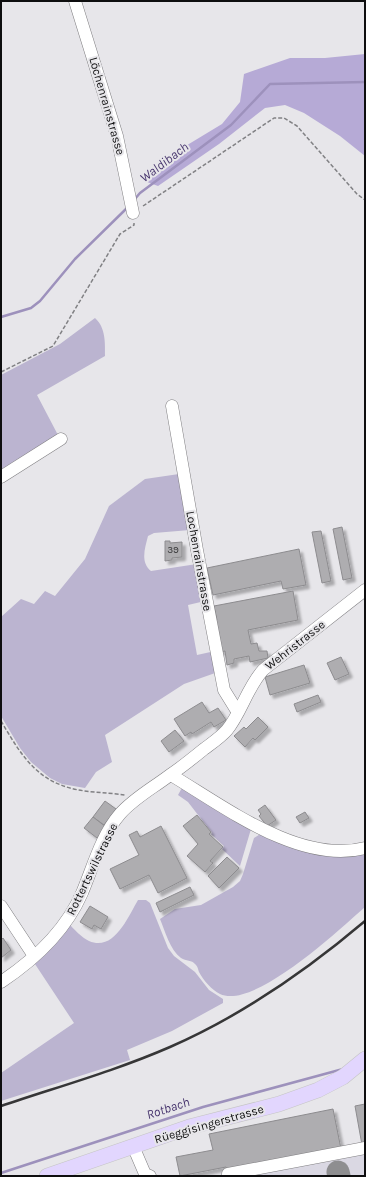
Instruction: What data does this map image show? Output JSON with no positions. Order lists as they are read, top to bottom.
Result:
{
  "streets": {
    "main road": ["Rüeggisingerstrasse"],
    "street": [
      "Löchenrainstrasse",
      "Lochenrainstrasse",
      "Wehristrasse",
      "Rottertswilstrasse"
    ]
  },
  "crossings": [
    ["Lochenrainstrasse", "Wehristrasse"],
    ["Lochenrainstrasse", "Rottertswilstrasse"],
    ["Wehristrasse", "Rottertswilstrasse"]
  ],
  "water": ["Waldibach", "Rotbach"],
  "house_numbers": ["39"]
}
